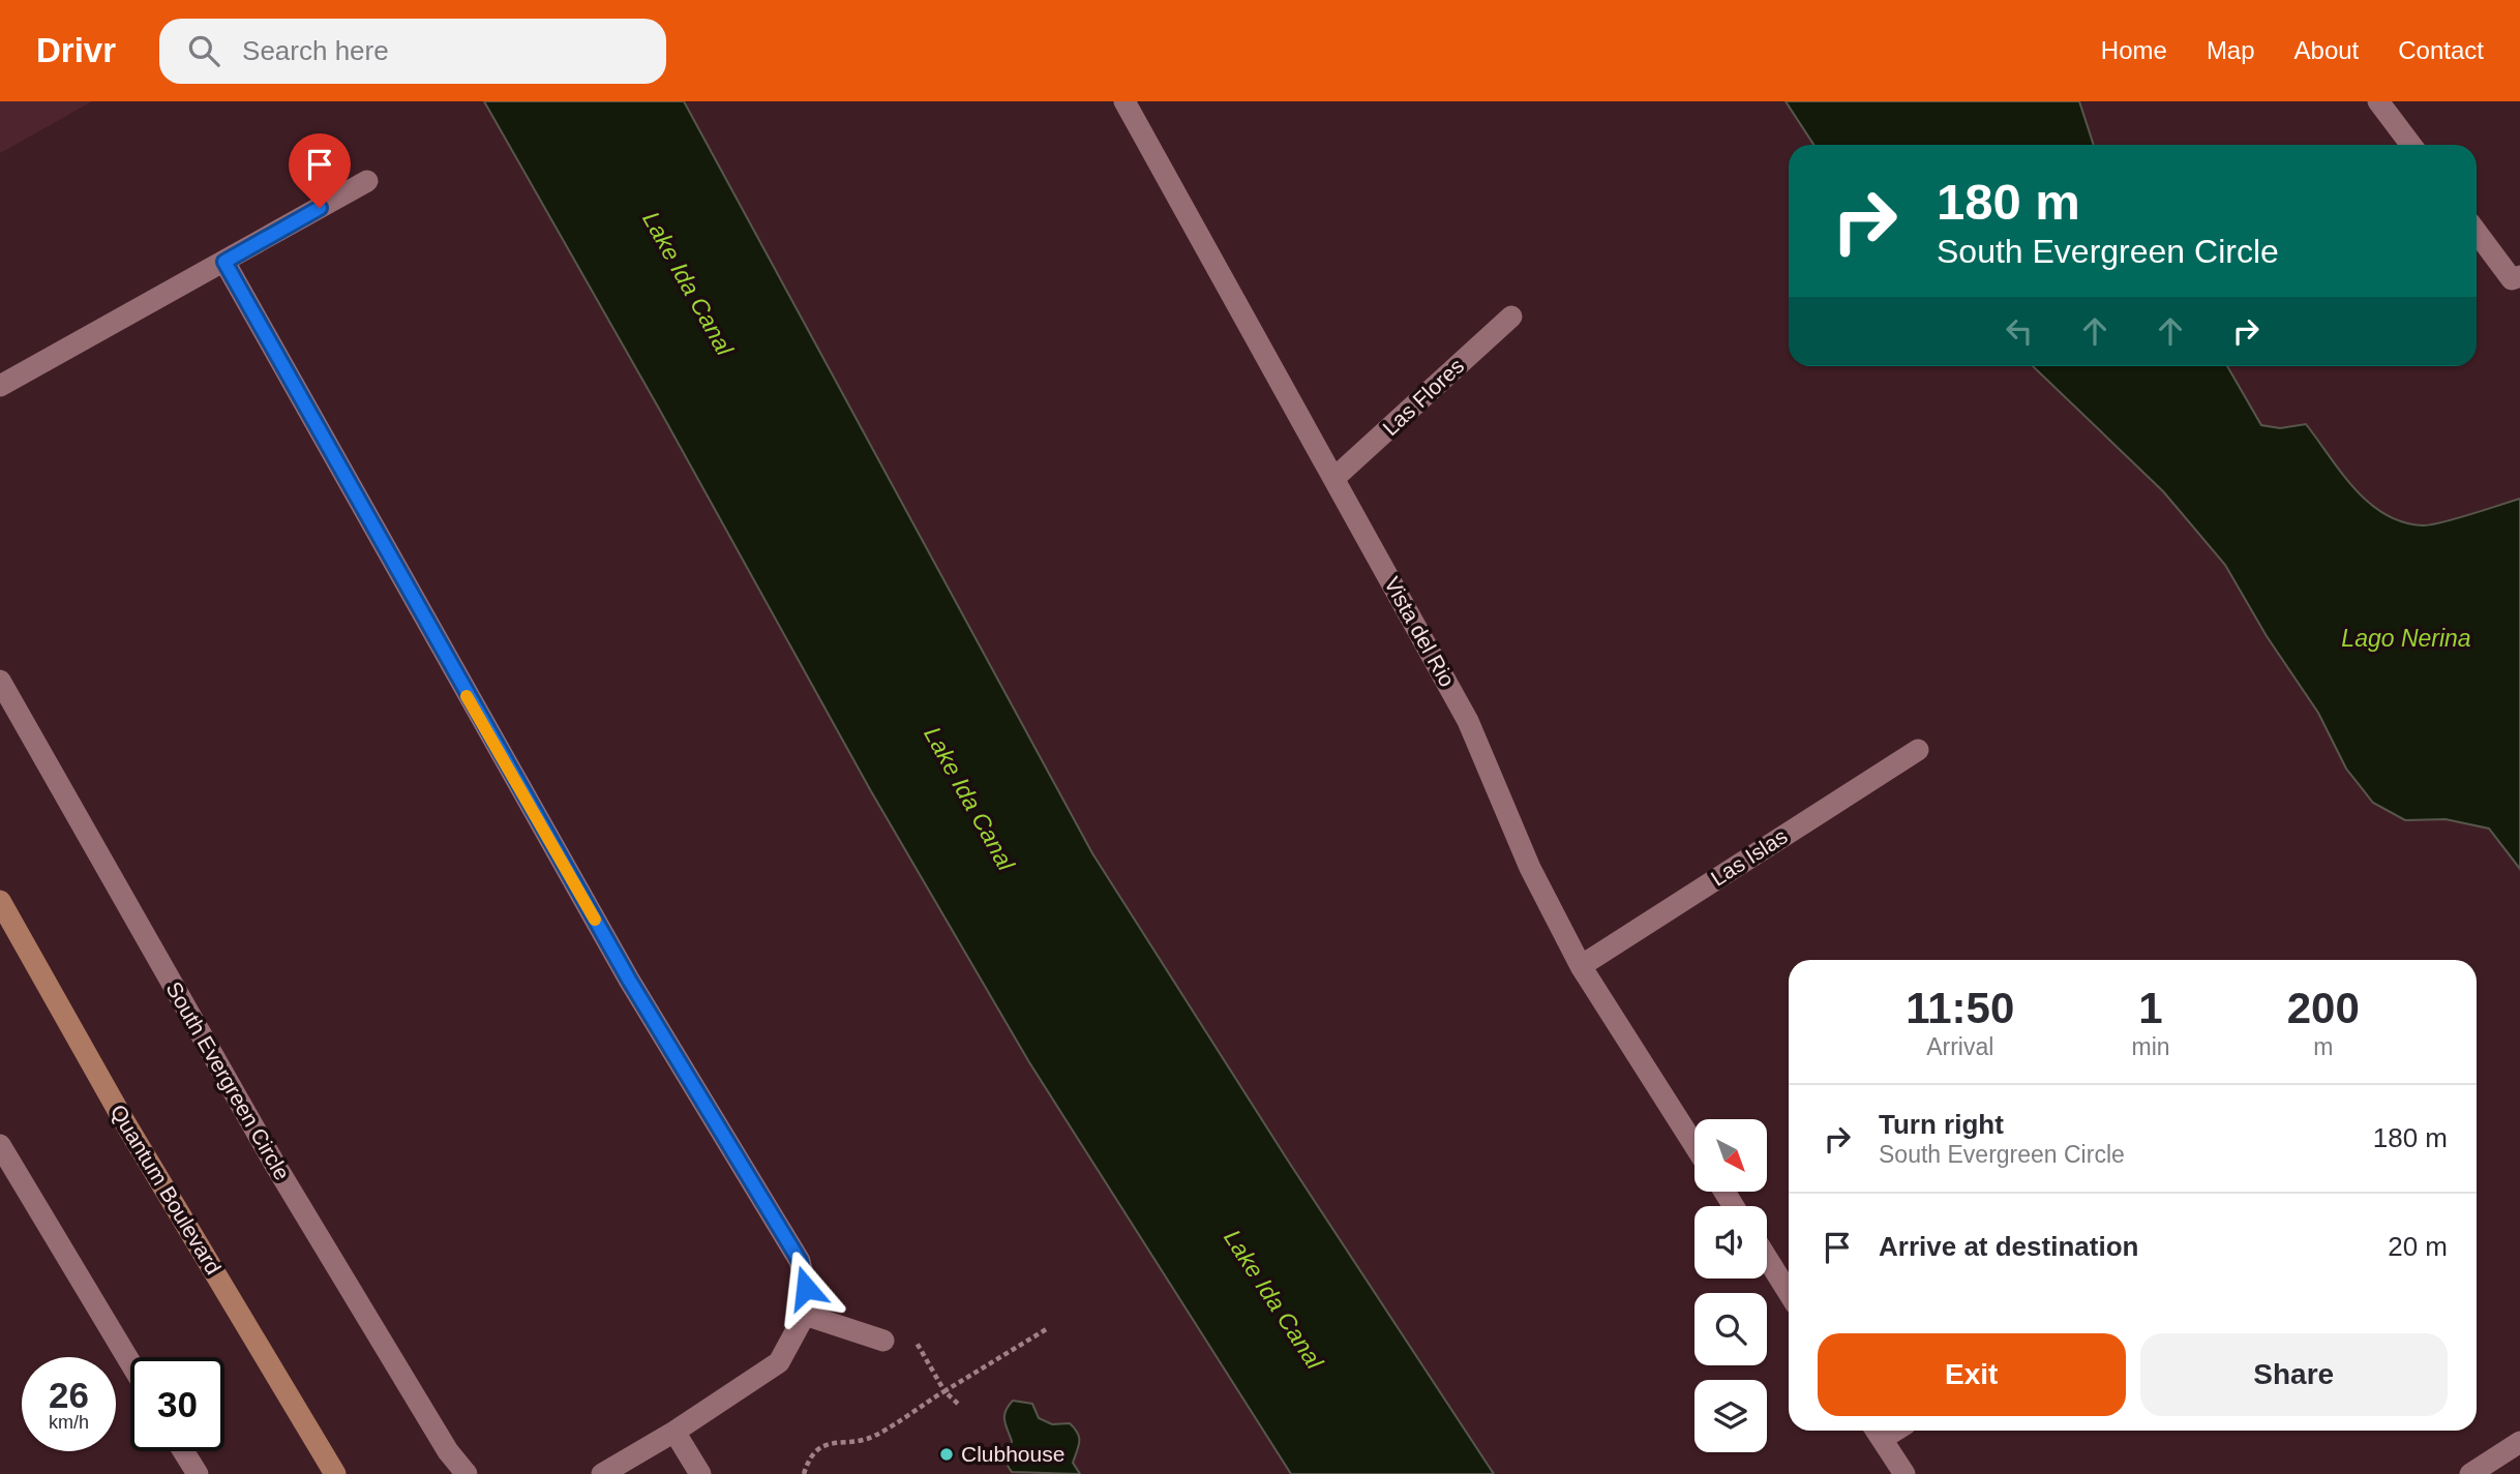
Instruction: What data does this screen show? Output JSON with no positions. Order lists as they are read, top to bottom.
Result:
{
  "streets": {
    "street": [
      "Las Flores",
      "Vista del Rio",
      "Las Islas",
      "South Evergreen Circle",
      "Quantum Boulevard"
    ]
  },
  "crossings": [
    ["Las Flores", "Vista del Rio"],
    ["Vista del Rio", "Las Islas"]
  ],
  "water": ["Lake Ida Canal", "Lago Nerina"],
  "places": ["Clubhouse"],
  "north": "bottom right",
  "page": {
    "header": "Drivr",
    "search": "Search here",
    "nav": [
      "Home",
      "Map",
      "About",
      "Contact"
    ],
    "turn": ["180 m", "South Evergreen Circle"],
    "eta": [
      "11:50",
      "Arrival",
      "1",
      "min",
      "200",
      "m"
    ],
    "list": [
      {
        "name": "Turn right",
        "note": "South Evergreen Circle",
        "value": "180 m"
      },
      {
        "name": "Arrive at destination",
        "value": "20 m"
      }
    ],
    "buttons": ["Exit", "Share"],
    "speed": "26 km/h",
    "limit": "30"
  }
}
